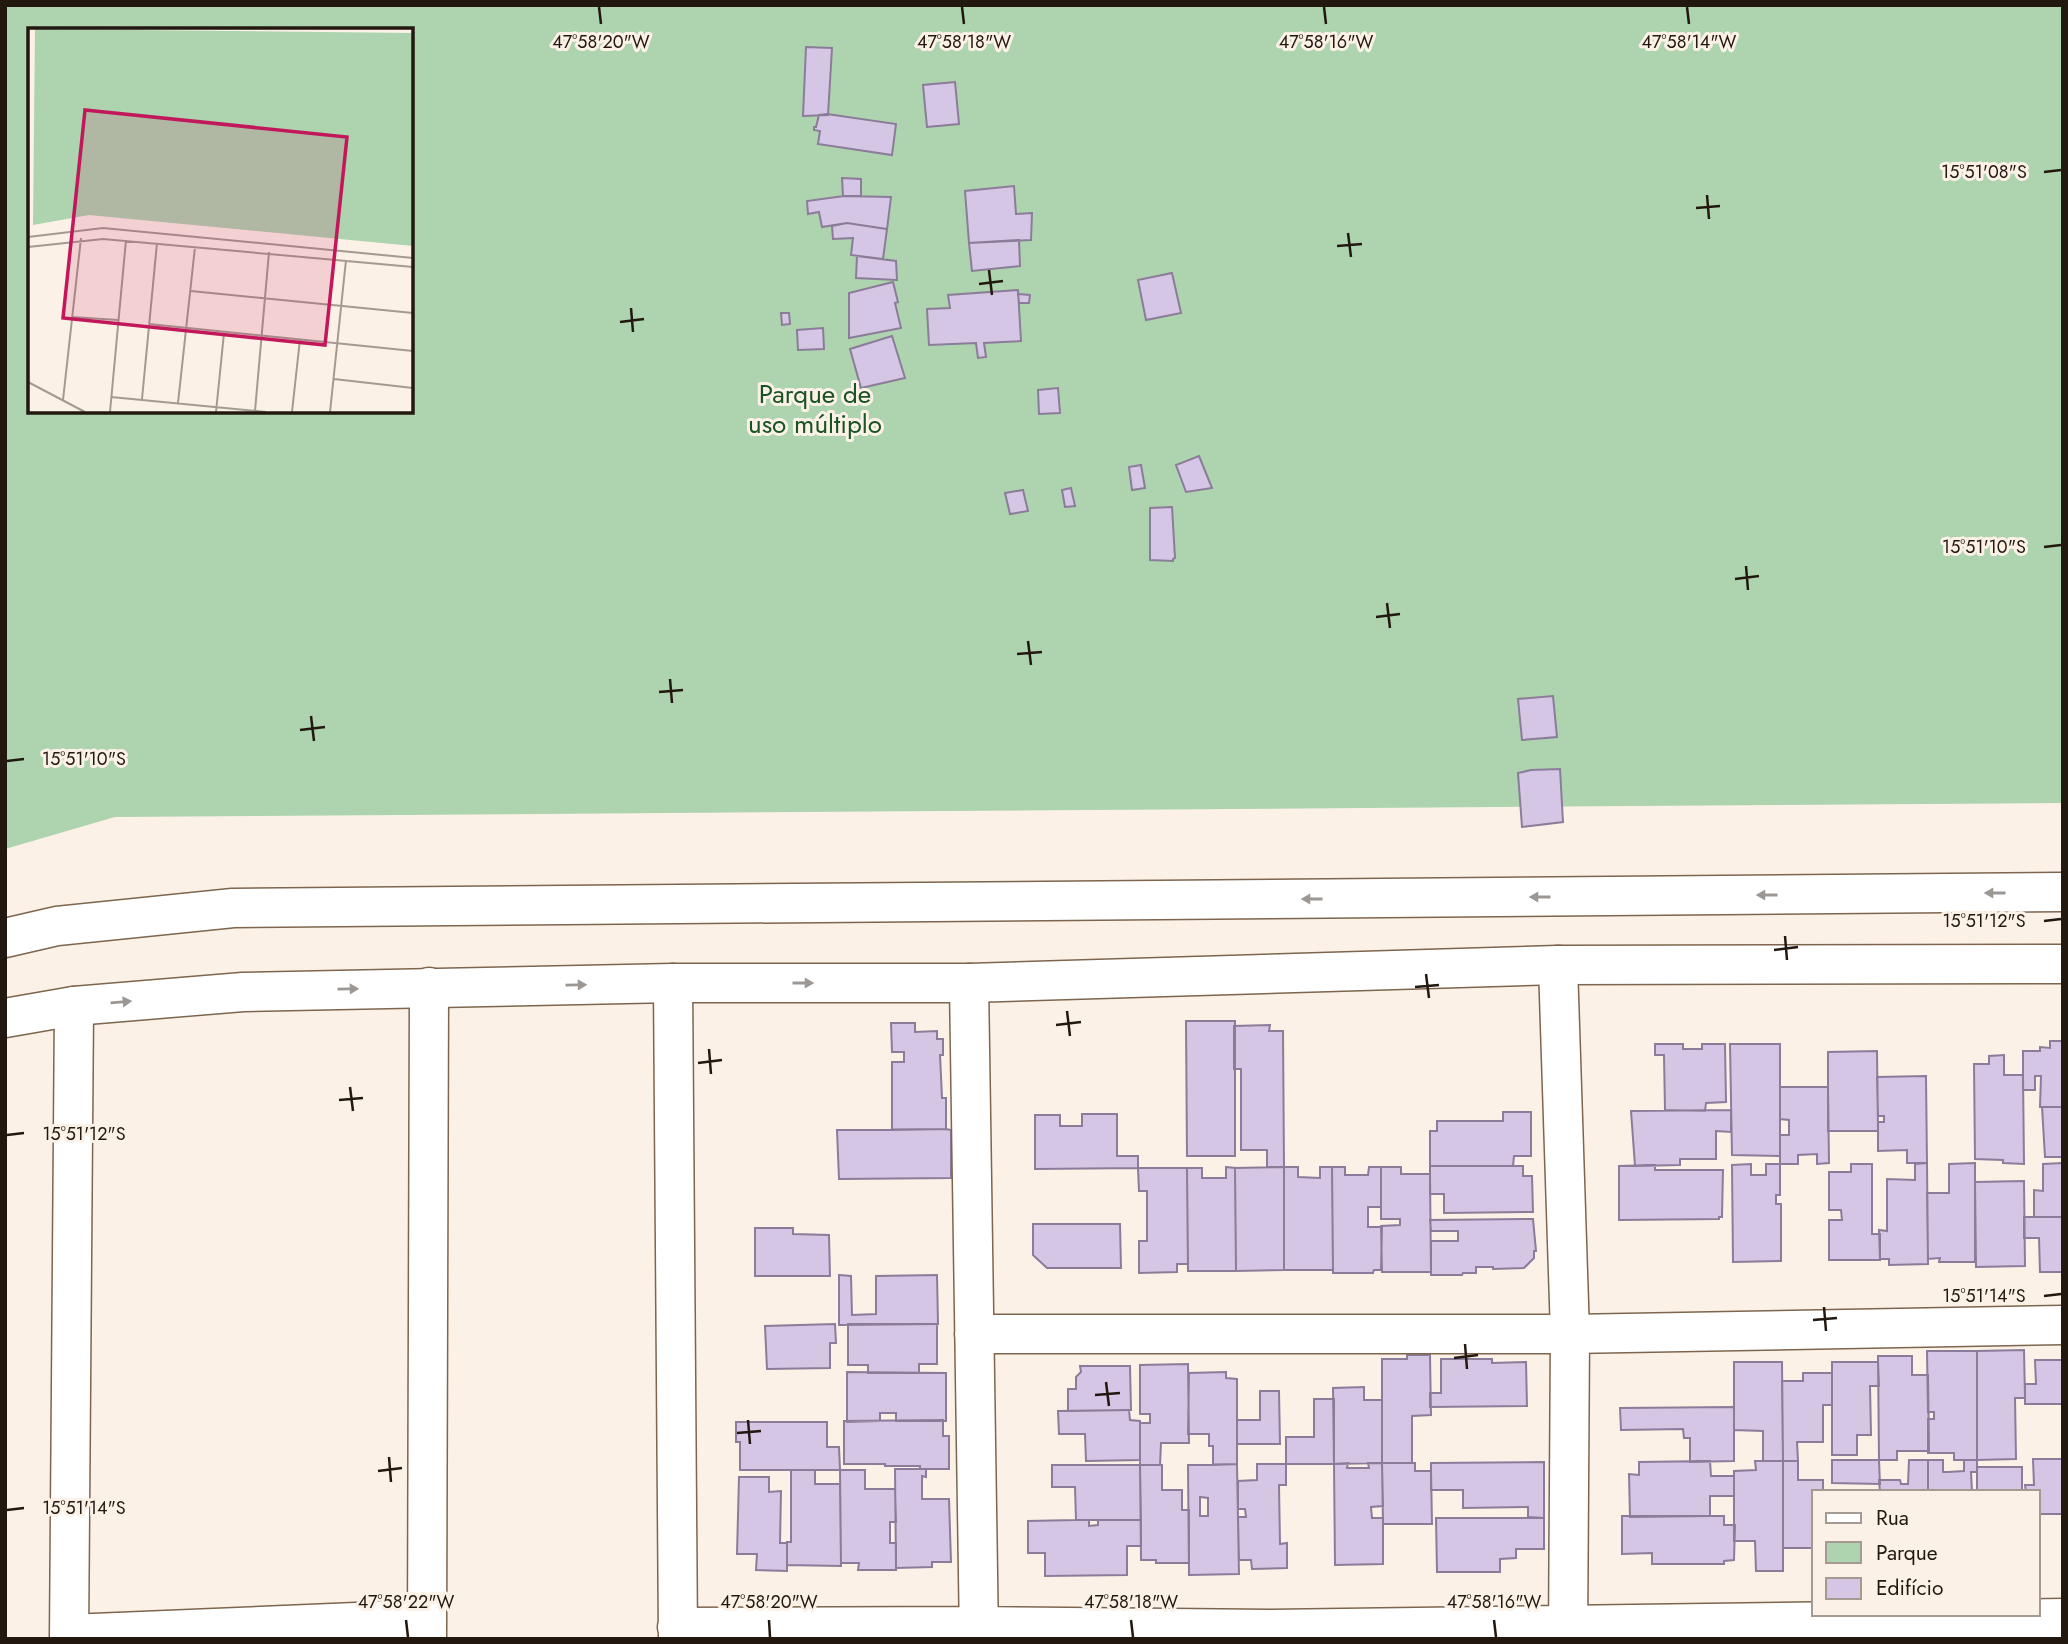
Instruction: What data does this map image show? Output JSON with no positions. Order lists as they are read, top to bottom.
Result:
{
  "parks": ["Parque de uso múltiplo"],
  "legend": ["Rua", "Parque", "Edifício"],
  "coordinates": [
    "47°58'20\"W",
    "47°58'18\"W",
    "47°58'16\"W",
    "47°58'14\"W",
    "15°51'08\"S",
    "15°51'10\"S",
    "15°51'12\"S",
    "15°51'14\"S",
    "47°58'22\"W"
  ]
}
